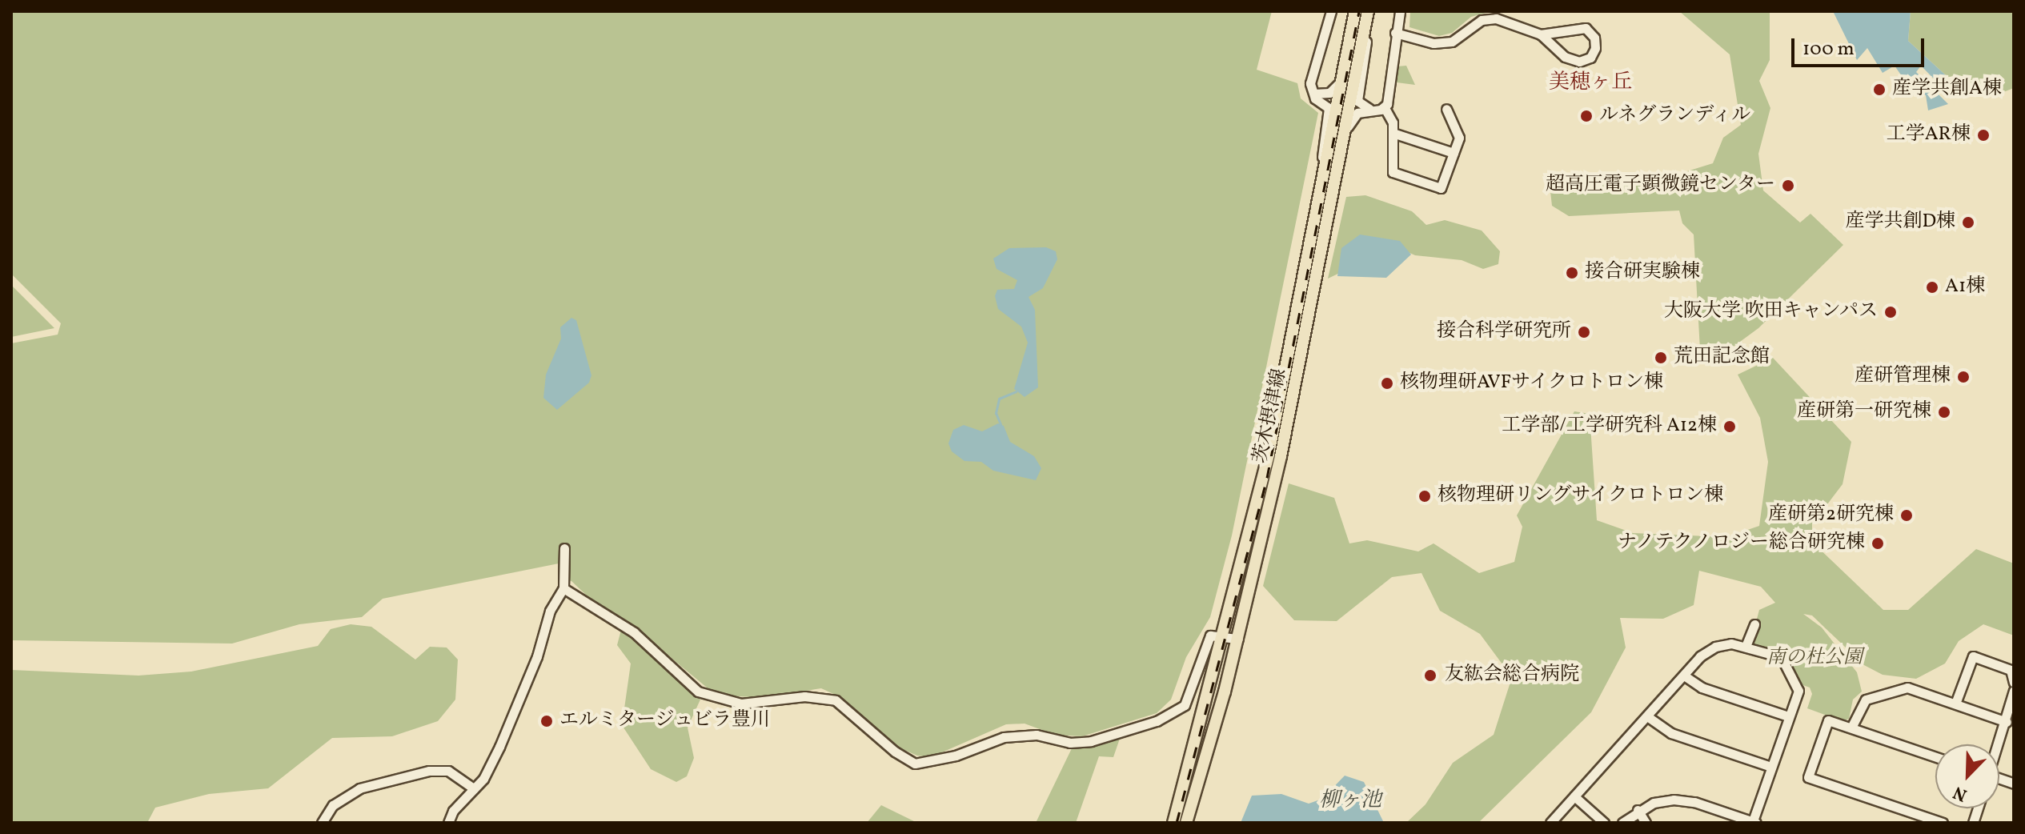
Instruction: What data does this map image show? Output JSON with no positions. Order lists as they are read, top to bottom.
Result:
{
  "streets": {
    "main road": ["茨木摂津線"]
  },
  "districts": ["美穂ヶ丘"],
  "water": ["柳ヶ池"],
  "parks": ["南の杜公園"],
  "places": [
    "産学共創A棟",
    "ルネグランディル",
    "工学AR棟",
    "超高圧電子顕微鏡センター",
    "産学共創D棟",
    "接合研実験棟",
    "A1棟",
    "大阪大学 吹田キャンパス",
    "接合科学研究所",
    "荒田記念館",
    "産研管理棟",
    "核物理研AVFサイクロトロン棟",
    "産研第一研究棟",
    "工学部/工学研究科 A12棟",
    "核物理研リングサイクロトロン棟",
    "産研第2研究棟",
    "ナノテクノロジー総合研究棟",
    "友紘会総合病院",
    "エルミタージュビラ豊川"
  ],
  "scale_bar": "100 m",
  "north": "bottom left"
}
